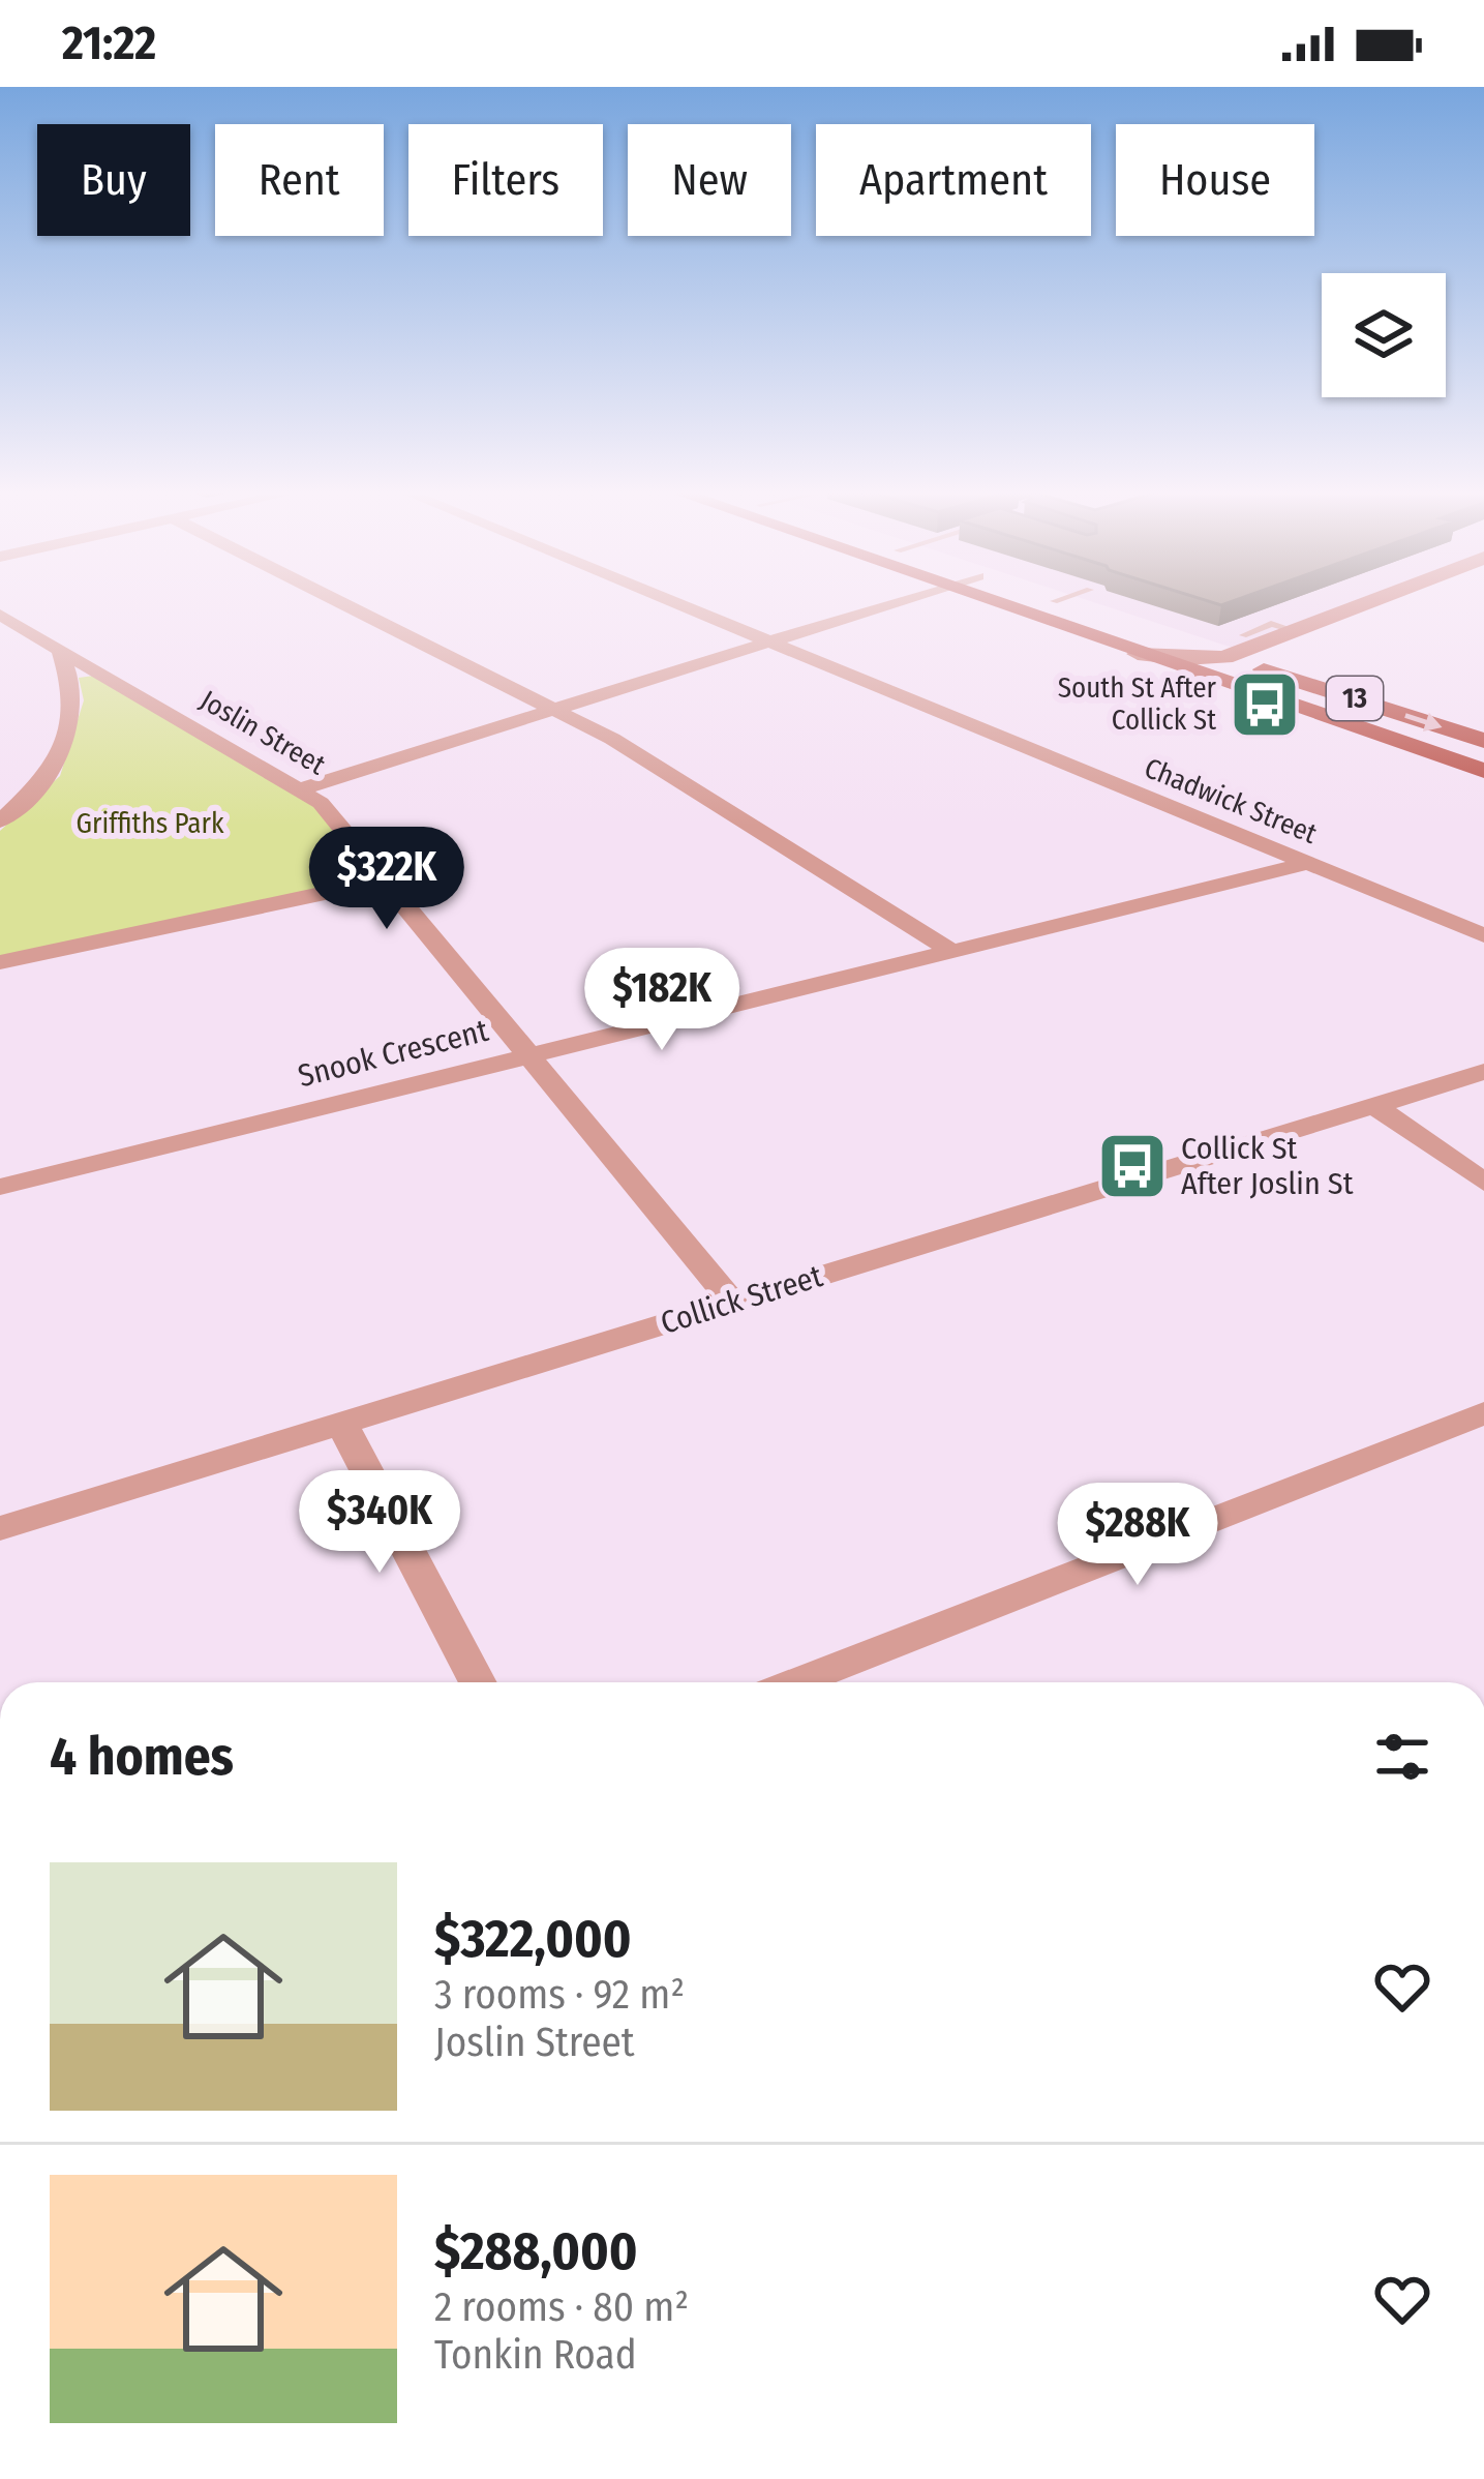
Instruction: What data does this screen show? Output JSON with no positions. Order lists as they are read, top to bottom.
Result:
{
  "streets": {
    "main road": ["13"],
    "street": [
      "Joslin Street",
      "Chadwick Street",
      "Snook Crescent",
      "Collick Street"
    ]
  },
  "crossings": [
    ["Joslin Street", "Snook Crescent"],
    ["Joslin Street", "Collick Street"],
    ["Chadwick Street", "Snook Crescent"]
  ],
  "parks": ["Griffiths Park"],
  "places": {
    "bus stop": ["South St After Collick St", "Collick St After Joslin St"]
  },
  "page": {
    "status": "21:22",
    "chip": [
      "Buy",
      "Rent",
      "Filters",
      "New",
      "Apartment",
      "House"
    ],
    "price": [
      "$322K",
      "$182K",
      "$340K",
      "$288K"
    ],
    "heading": "4 homes",
    "list": [
      {
        "name": "$322,000",
        "note": "3 rooms · 92 m² · Joslin Street"
      },
      {
        "name": "$288,000",
        "note": "2 rooms · 80 m² · Tonkin Road"
      }
    ]
  }
}
